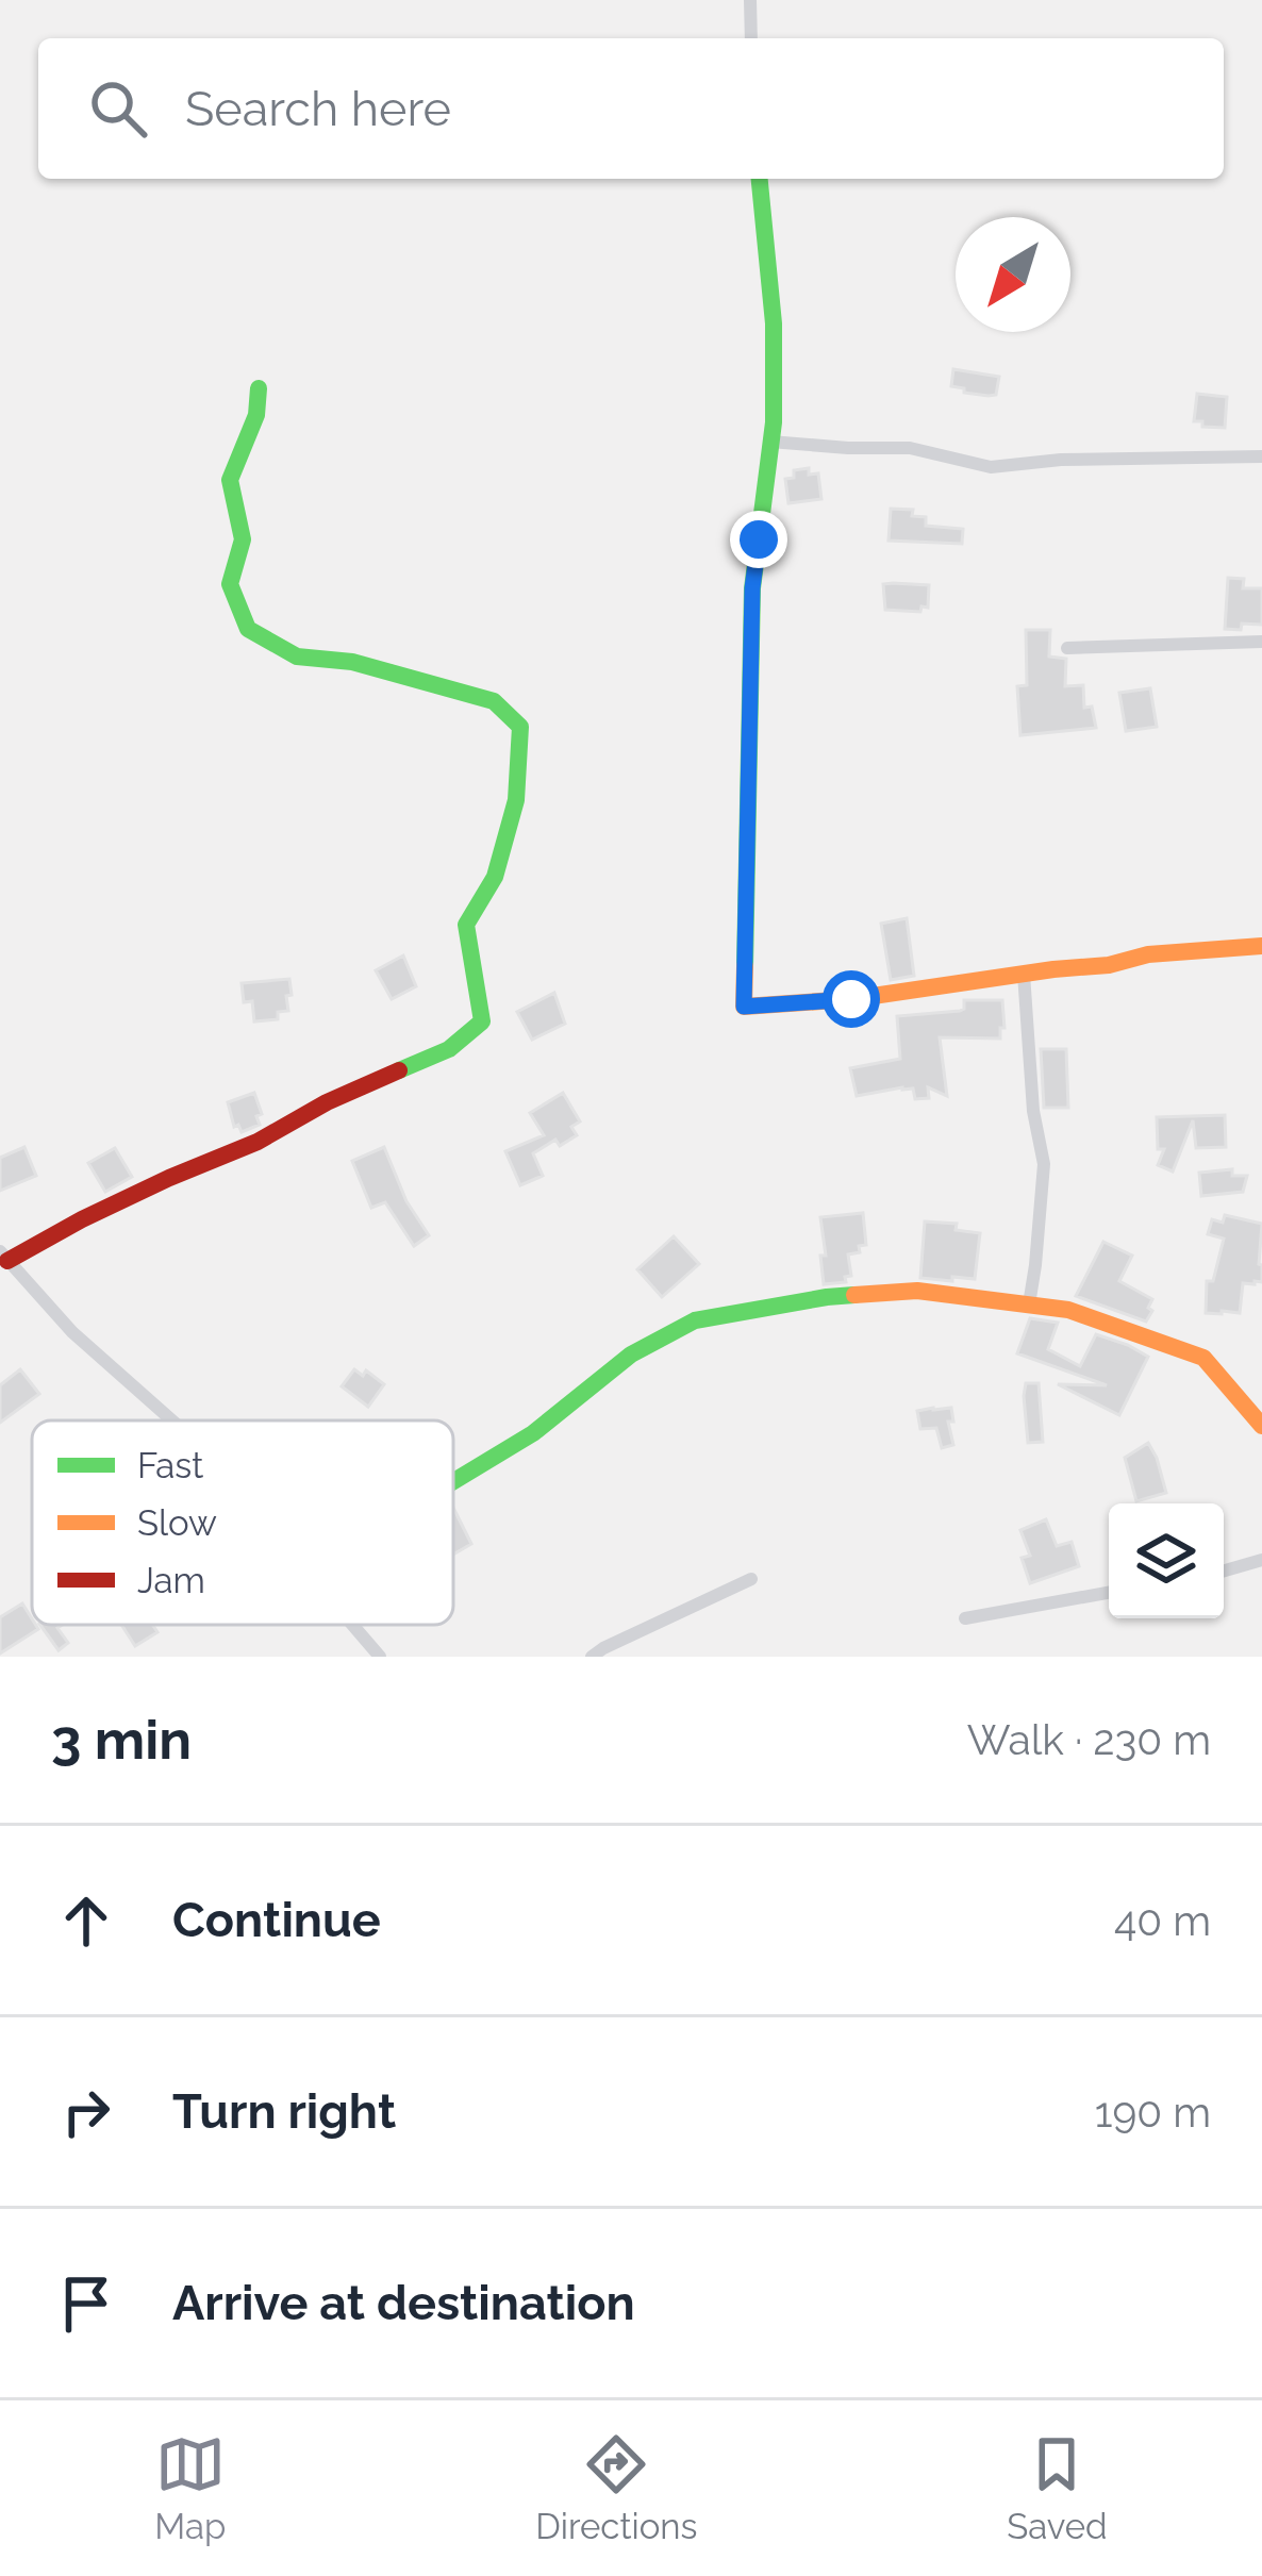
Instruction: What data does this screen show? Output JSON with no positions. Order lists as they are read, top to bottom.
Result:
{
  "legend": ["Fast", "Slow", "Jam"],
  "north": "bottom left",
  "page": {
    "search": "Search here",
    "heading": ["3 min", "Walk · 230 m"],
    "list": [
      ["Continue", "40 m"],
      ["Turn right", "190 m"],
      "Arrive at destination"
    ],
    "nav": ["Map", "Directions", "Saved"]
  }
}
